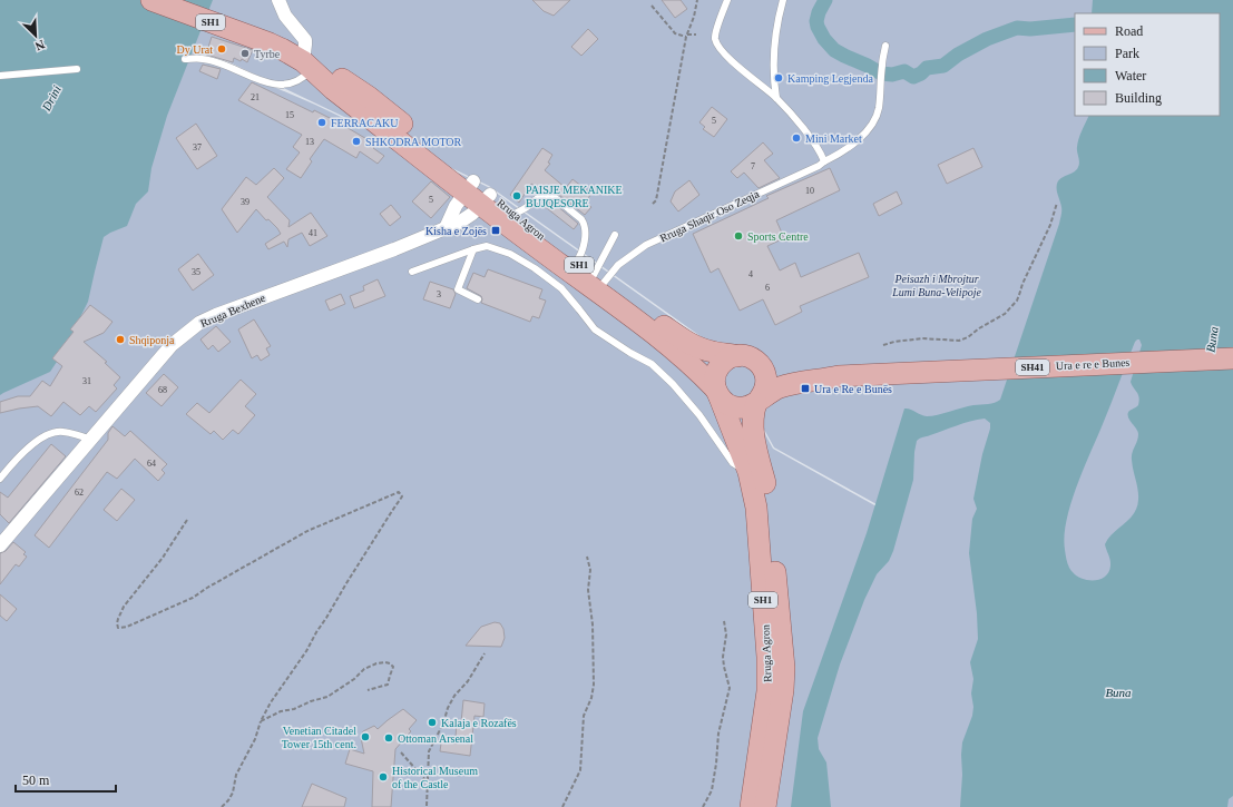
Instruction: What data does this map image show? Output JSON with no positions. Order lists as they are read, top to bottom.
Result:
{
  "streets": {
    "main road": [
      "SH1",
      "Rruga Agron",
      "Ura e re e Bunes",
      "SH41"
    ],
    "street": ["Rruga Bexhene"],
    "lane": ["Rruga Shaqir Oso Zeqja"]
  },
  "crossings": [
    ["Rruga Shaqir Oso Zeqja", "Rruga Agron"],
    ["Rruga Agron", "Rruga Bexhene"],
    ["Rruga Agron", "SH41"],
    ["Ura e re e Bunes", "SH41"]
  ],
  "water": ["Drini", "Buna"],
  "parks": ["Peisazh i Mbrojtur Lumi Buna-Velipoje"],
  "places": {
    "other": [
      "Dy Urat",
      "Tyrbe",
      "Kamping Legjenda",
      "FERRACAKU",
      "Mini Market",
      "SHKODRA MOTOR",
      "PAISJE MEKANIKE BUJQESORE",
      "Sports Centre",
      "Shqiponja",
      "Kalaja e Rozafës",
      "Venetian Citadel Tower 15th cent.",
      "Ottoman Arsenal",
      "Historical Museum of the Castle"
    ],
    "transit": ["Kisha e Zojës", "Ura e Re e Bunës"]
  },
  "house_numbers": [
    "21",
    "15",
    "5",
    "13",
    "37",
    "7",
    "10",
    "5",
    "39",
    "41",
    "35",
    "4",
    "6",
    "3",
    "31",
    "68",
    "64",
    "62"
  ],
  "legend": [
    "Road",
    "Park",
    "Water",
    "Building"
  ],
  "scale_bar": "50 m",
  "north": "bottom right"
}
